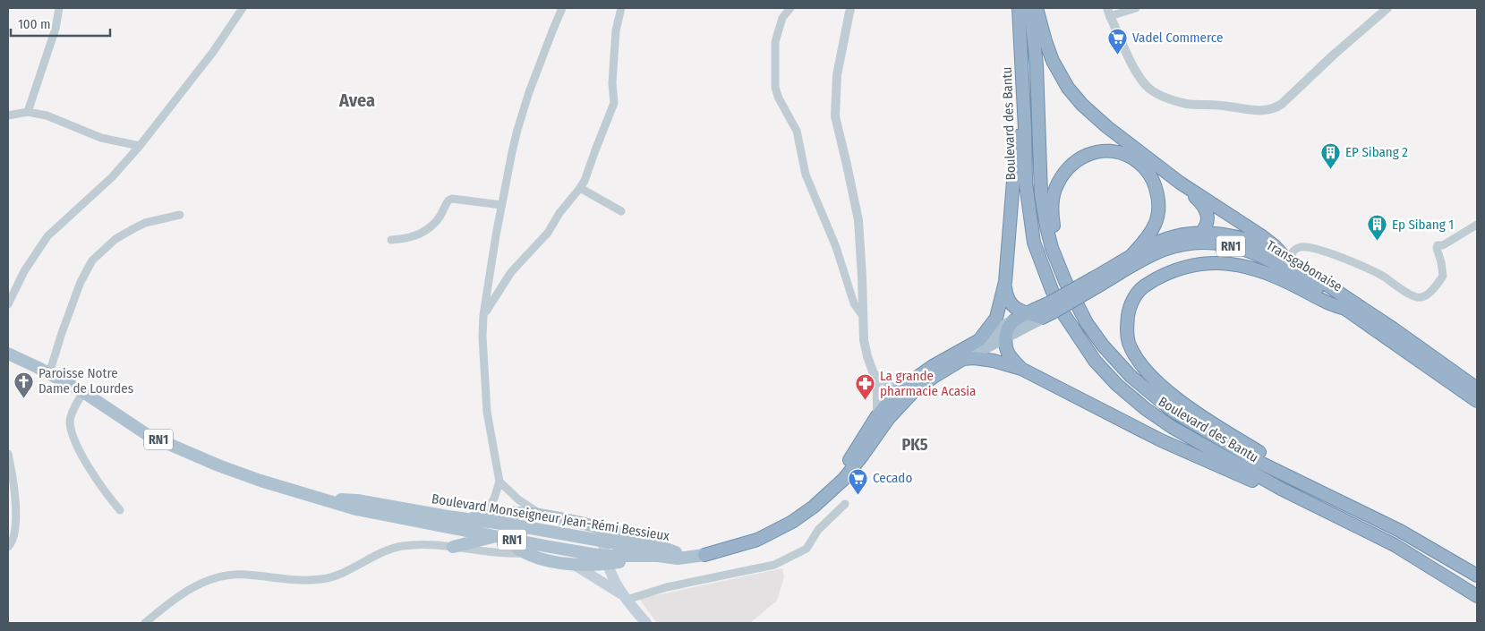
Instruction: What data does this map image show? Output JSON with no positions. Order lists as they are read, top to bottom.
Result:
{
  "streets": {
    "highway": [
      "Boulevard des Bantu",
      "RN1",
      "Transgabonaise",
      "Boulevard Monseigneur Jean-Rémi Bessieux"
    ]
  },
  "crossings": [
    ["RN1", "Transgabonaise"],
    ["RN1", "Boulevard Monseigneur Jean-Rémi Bessieux"]
  ],
  "districts": ["Avea", "PK5"],
  "places": {
    "supermarket": ["Vadel Commerce", "Cecado"],
    "building": ["EP Sibang 2", "Ep Sibang 1"],
    "church": ["Paroisse Notre Dame de Lourdes"],
    "pharmacy": ["La grande pharmacie Acasia"]
  },
  "scale_bar": "100 m"
}
